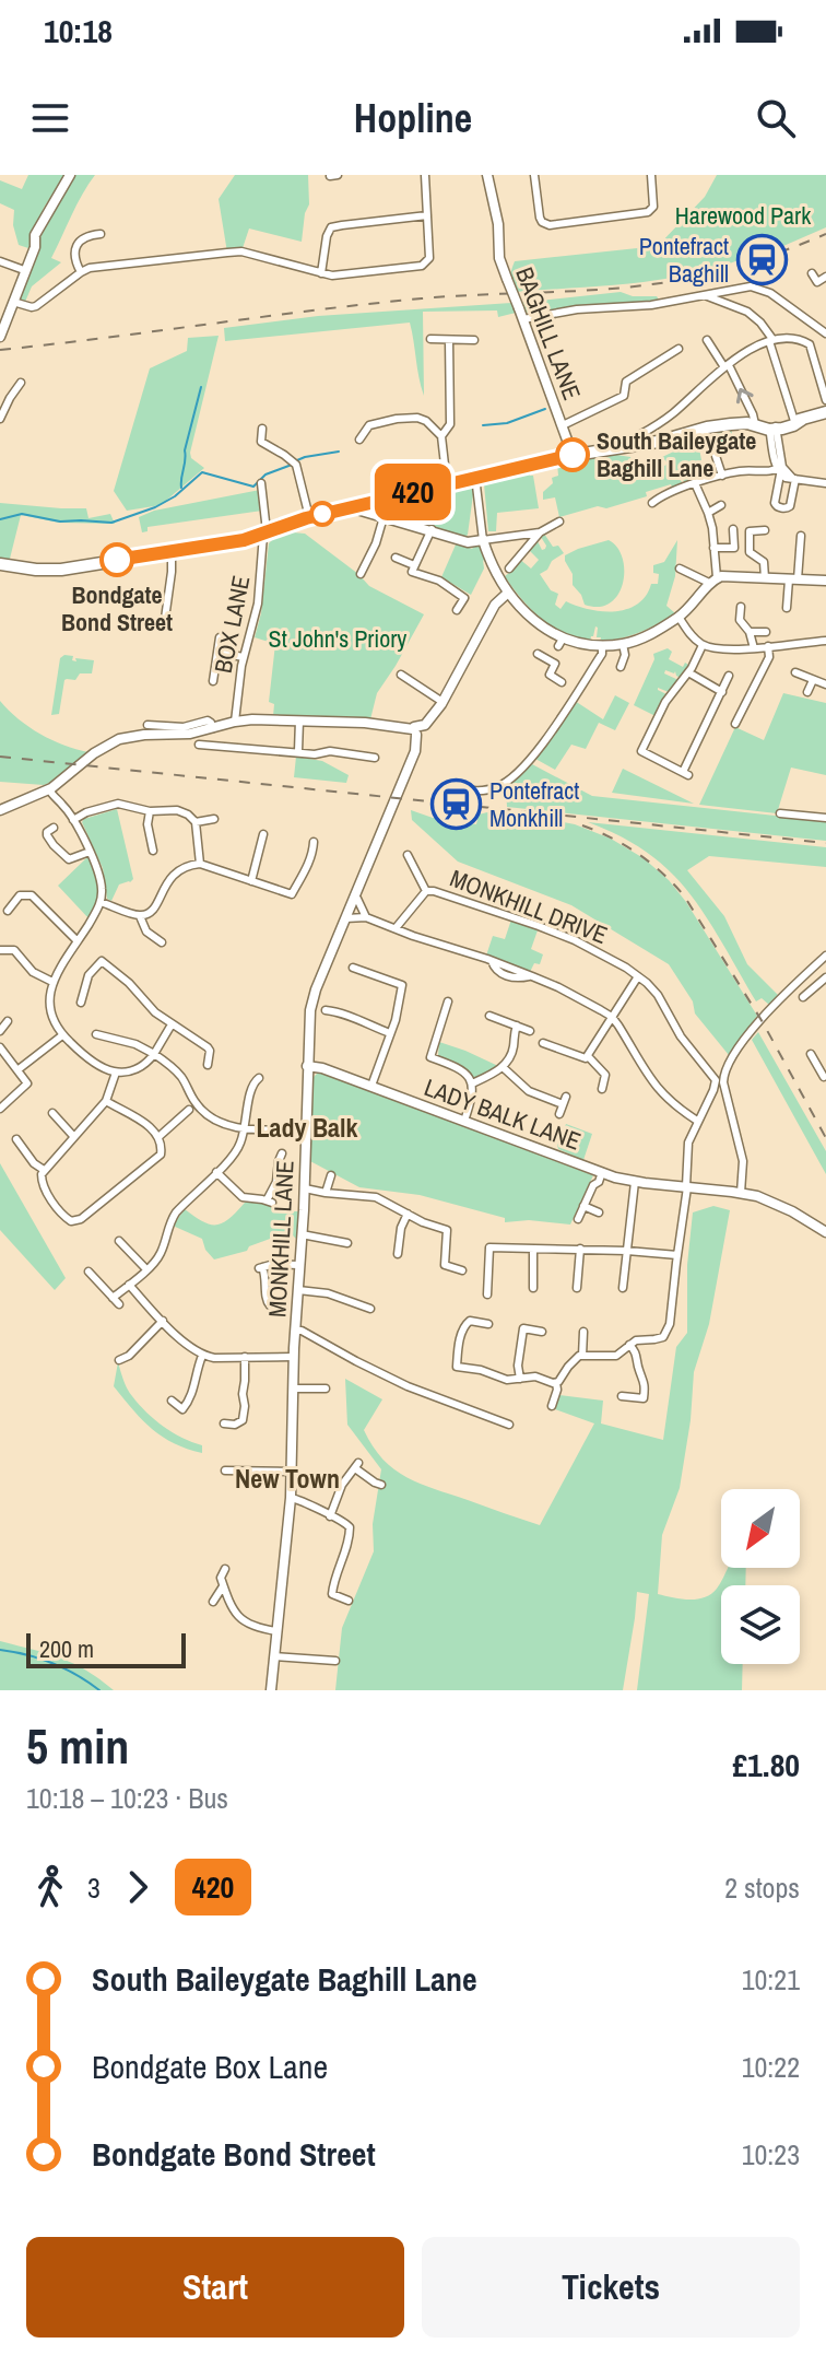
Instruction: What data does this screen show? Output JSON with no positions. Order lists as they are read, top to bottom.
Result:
{
  "streets": {
    "street": [
      "BAGHILL LANE",
      "BOX LANE",
      "MONKHILL DRIVE",
      "LADY BALK LANE",
      "MONKHILL LANE"
    ]
  },
  "crossings": [
    ["LADY BALK LANE", "MONKHILL LANE"]
  ],
  "districts": ["Lady Balk", "New Town"],
  "parks": ["Harewood Park", "St John's Priory"],
  "places": {
    "station": ["Pontefract Baghill", "Pontefract Monkhill"],
    "other": ["South Baileygate Baghill Lane", "Bondgate Bond Street"]
  },
  "lines": ["bus line 420"],
  "scale_bar": "200 m",
  "north": "bottom left",
  "page": {
    "status": "10:18",
    "header": "Hopline",
    "on_map": "420",
    "scale": "200 m",
    "heading": ["5 min", "10:18 – 10:23 · Bus", "£1.80"],
    "legs": ["3", "420", "2 stops"],
    "list": [
      {
        "name": "South Baileygate Baghill Lane",
        "value": "10:21"
      },
      {
        "name": "Bondgate Box Lane",
        "value": "10:22"
      },
      {
        "name": "Bondgate Bond Street",
        "value": "10:23"
      }
    ],
    "buttons": ["Start", "Tickets"]
  }
}
